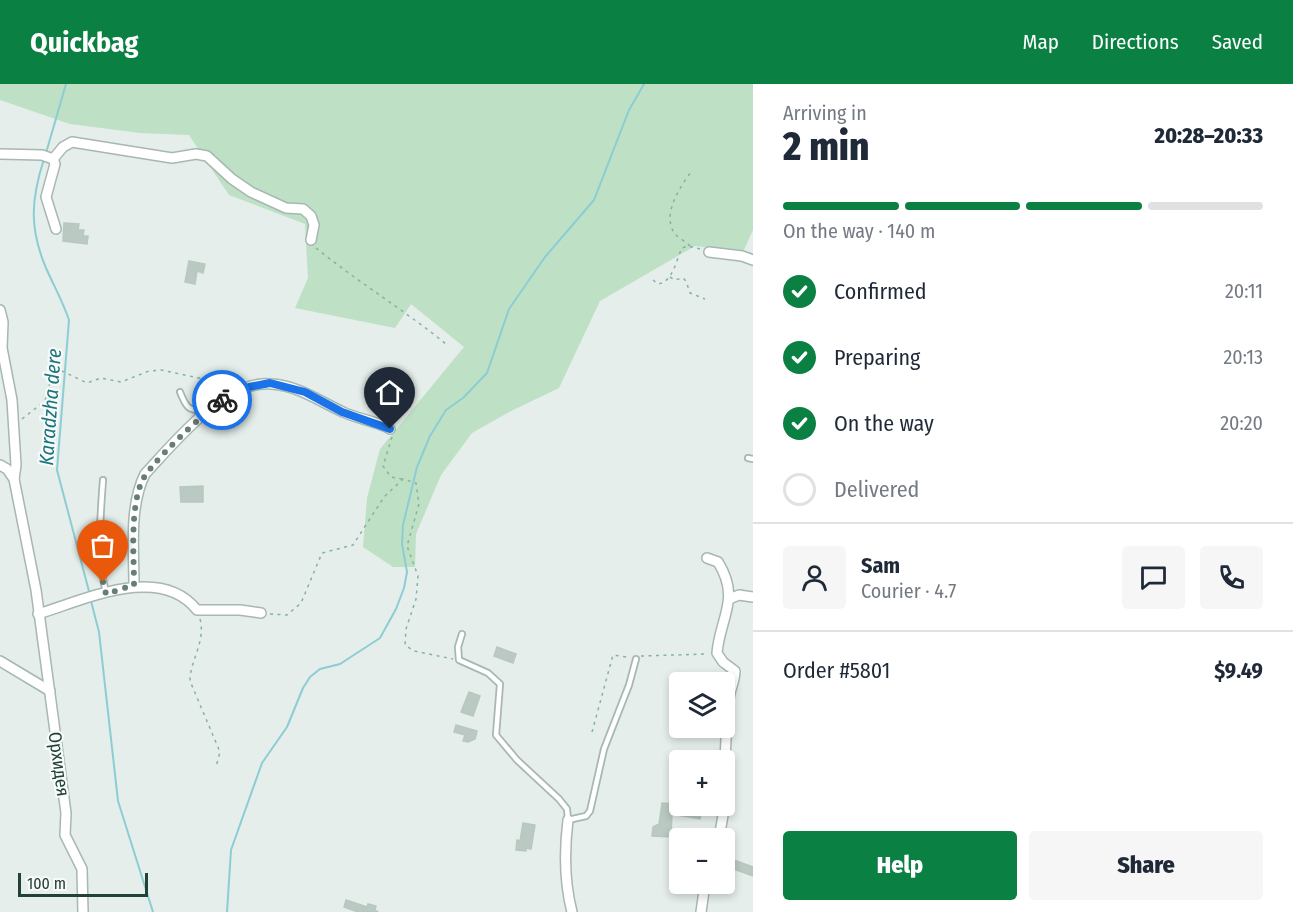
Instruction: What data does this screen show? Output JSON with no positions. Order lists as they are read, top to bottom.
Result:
{
  "streets": {
    "street": ["Орхидея"]
  },
  "water": ["Karadzha dere"],
  "scale_bar": "100 m",
  "page": {
    "header": "Quickbag",
    "nav": ["Map", "Directions", "Saved"],
    "heading": ["2 min", "Arriving in", "20:28–20:33"],
    "panel": [
      "Sam",
      "Courier · 4.7",
      "Order #5801",
      "$9.49"
    ],
    "bar": "On the way · 140 m",
    "list": [
      ["Confirmed", "20:11"],
      ["Preparing", "20:13"],
      ["On the way", "20:20"],
      "Delivered"
    ],
    "map_buttons": ["+", "−"],
    "buttons": ["Help", "Share"],
    "scale": "100 m"
  }
}
